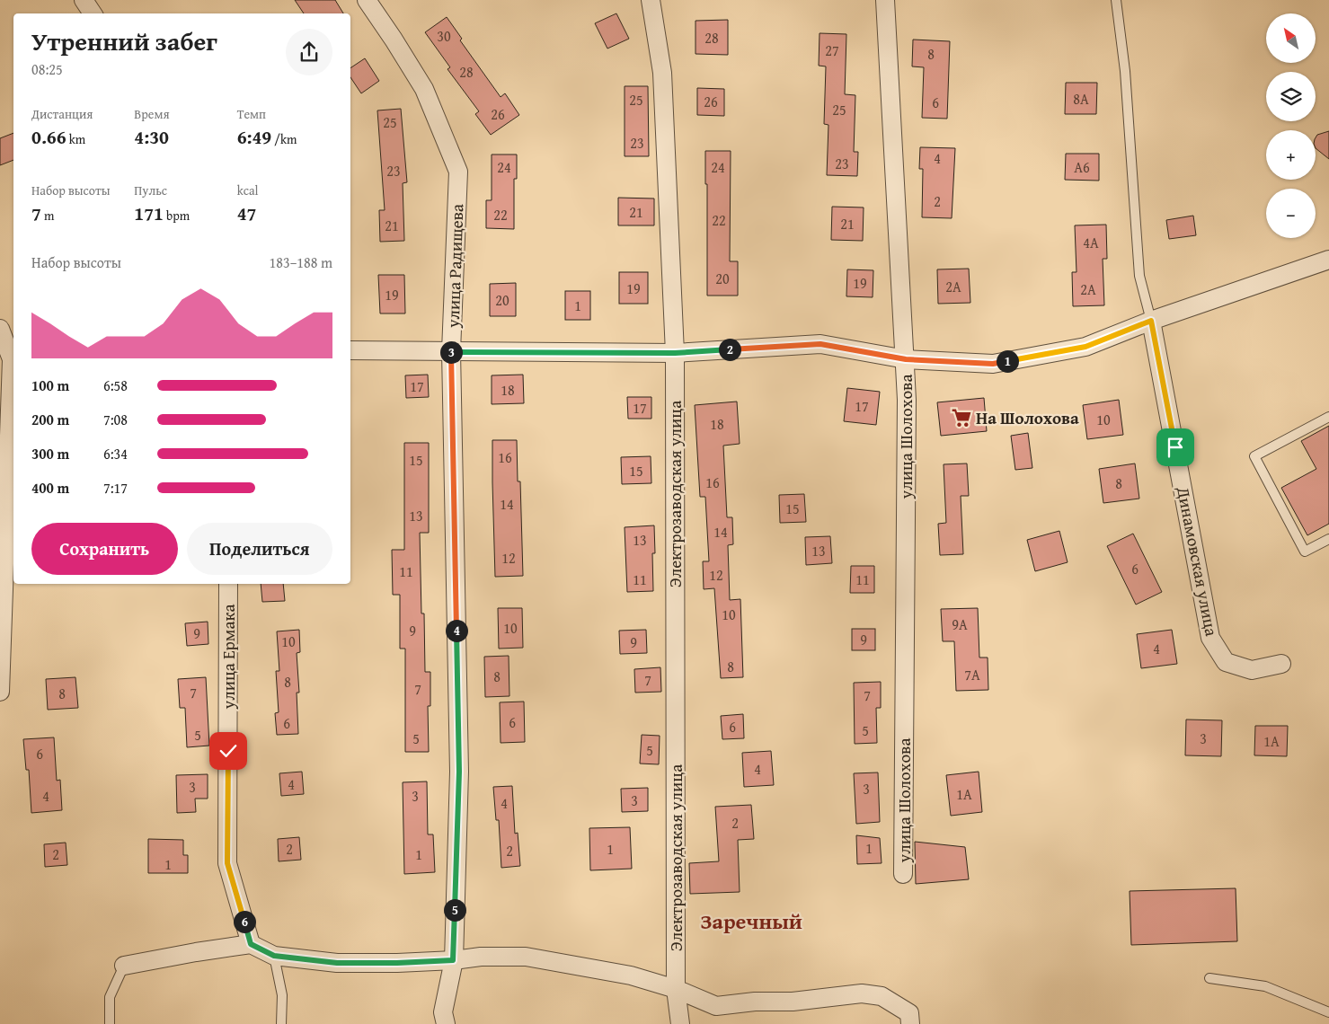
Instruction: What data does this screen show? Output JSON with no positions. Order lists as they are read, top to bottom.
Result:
{
  "streets": {
    "street": [
      "улица Радищева",
      "улица Шолохова",
      "Электрозаводская улица",
      "Динамовская улица",
      "улица Ермака"
    ]
  },
  "districts": ["Заречный"],
  "places": {
    "supermarket": ["На Шолохова"]
  },
  "house_numbers": [
    "30",
    "28",
    "27",
    "8",
    "28",
    "8А",
    "25",
    "26",
    "6",
    "25",
    "26",
    "25",
    "23",
    "4",
    "23",
    "24",
    "24",
    "А6",
    "23",
    "2",
    "21",
    "22",
    "22",
    "21",
    "21",
    "4А",
    "20",
    "19",
    "2А",
    "19",
    "2А",
    "19",
    "20",
    "1",
    "17",
    "18",
    "17",
    "17",
    "10",
    "18",
    "16",
    "15",
    "15",
    "16",
    "8",
    "14",
    "15",
    "13",
    "14",
    "13",
    "13",
    "12",
    "6",
    "11",
    "12",
    "11",
    "11",
    "10",
    "9А",
    "10",
    "9",
    "9",
    "9",
    "10",
    "9",
    "4",
    "8",
    "7А",
    "8",
    "7",
    "8",
    "7",
    "7",
    "8",
    "7",
    "6",
    "6",
    "6",
    "5",
    "5",
    "5",
    "3",
    "1А",
    "5",
    "6",
    "4",
    "4",
    "3",
    "3",
    "1А",
    "4",
    "3",
    "3",
    "4",
    "2",
    "1",
    "2",
    "1",
    "2",
    "2",
    "1",
    "1"
  ],
  "north": "top left",
  "page": {
    "map_buttons": ["+", "−"],
    "heading": ["Утренний забег", "08:25"],
    "stats": [
      ["Дистанция", "0.66 km"],
      ["Время", "4:30"],
      ["Темп", "6:49 /km"],
      ["Набор высоты", "7 m"],
      ["Пульс", "171 bpm"],
      ["kcal", "47"]
    ],
    "chart": ["Набор высоты", "183–188 m"],
    "pins": [
      "2",
      "3",
      "1",
      "4",
      "5",
      "6"
    ],
    "list": [
      {
        "name": "100 m",
        "note": "6:58"
      },
      {
        "name": "200 m",
        "note": "7:08"
      },
      {
        "name": "300 m",
        "note": "6:34"
      },
      {
        "name": "400 m",
        "note": "7:17"
      }
    ],
    "buttons": ["Сохранить", "Поделиться"]
  }
}
